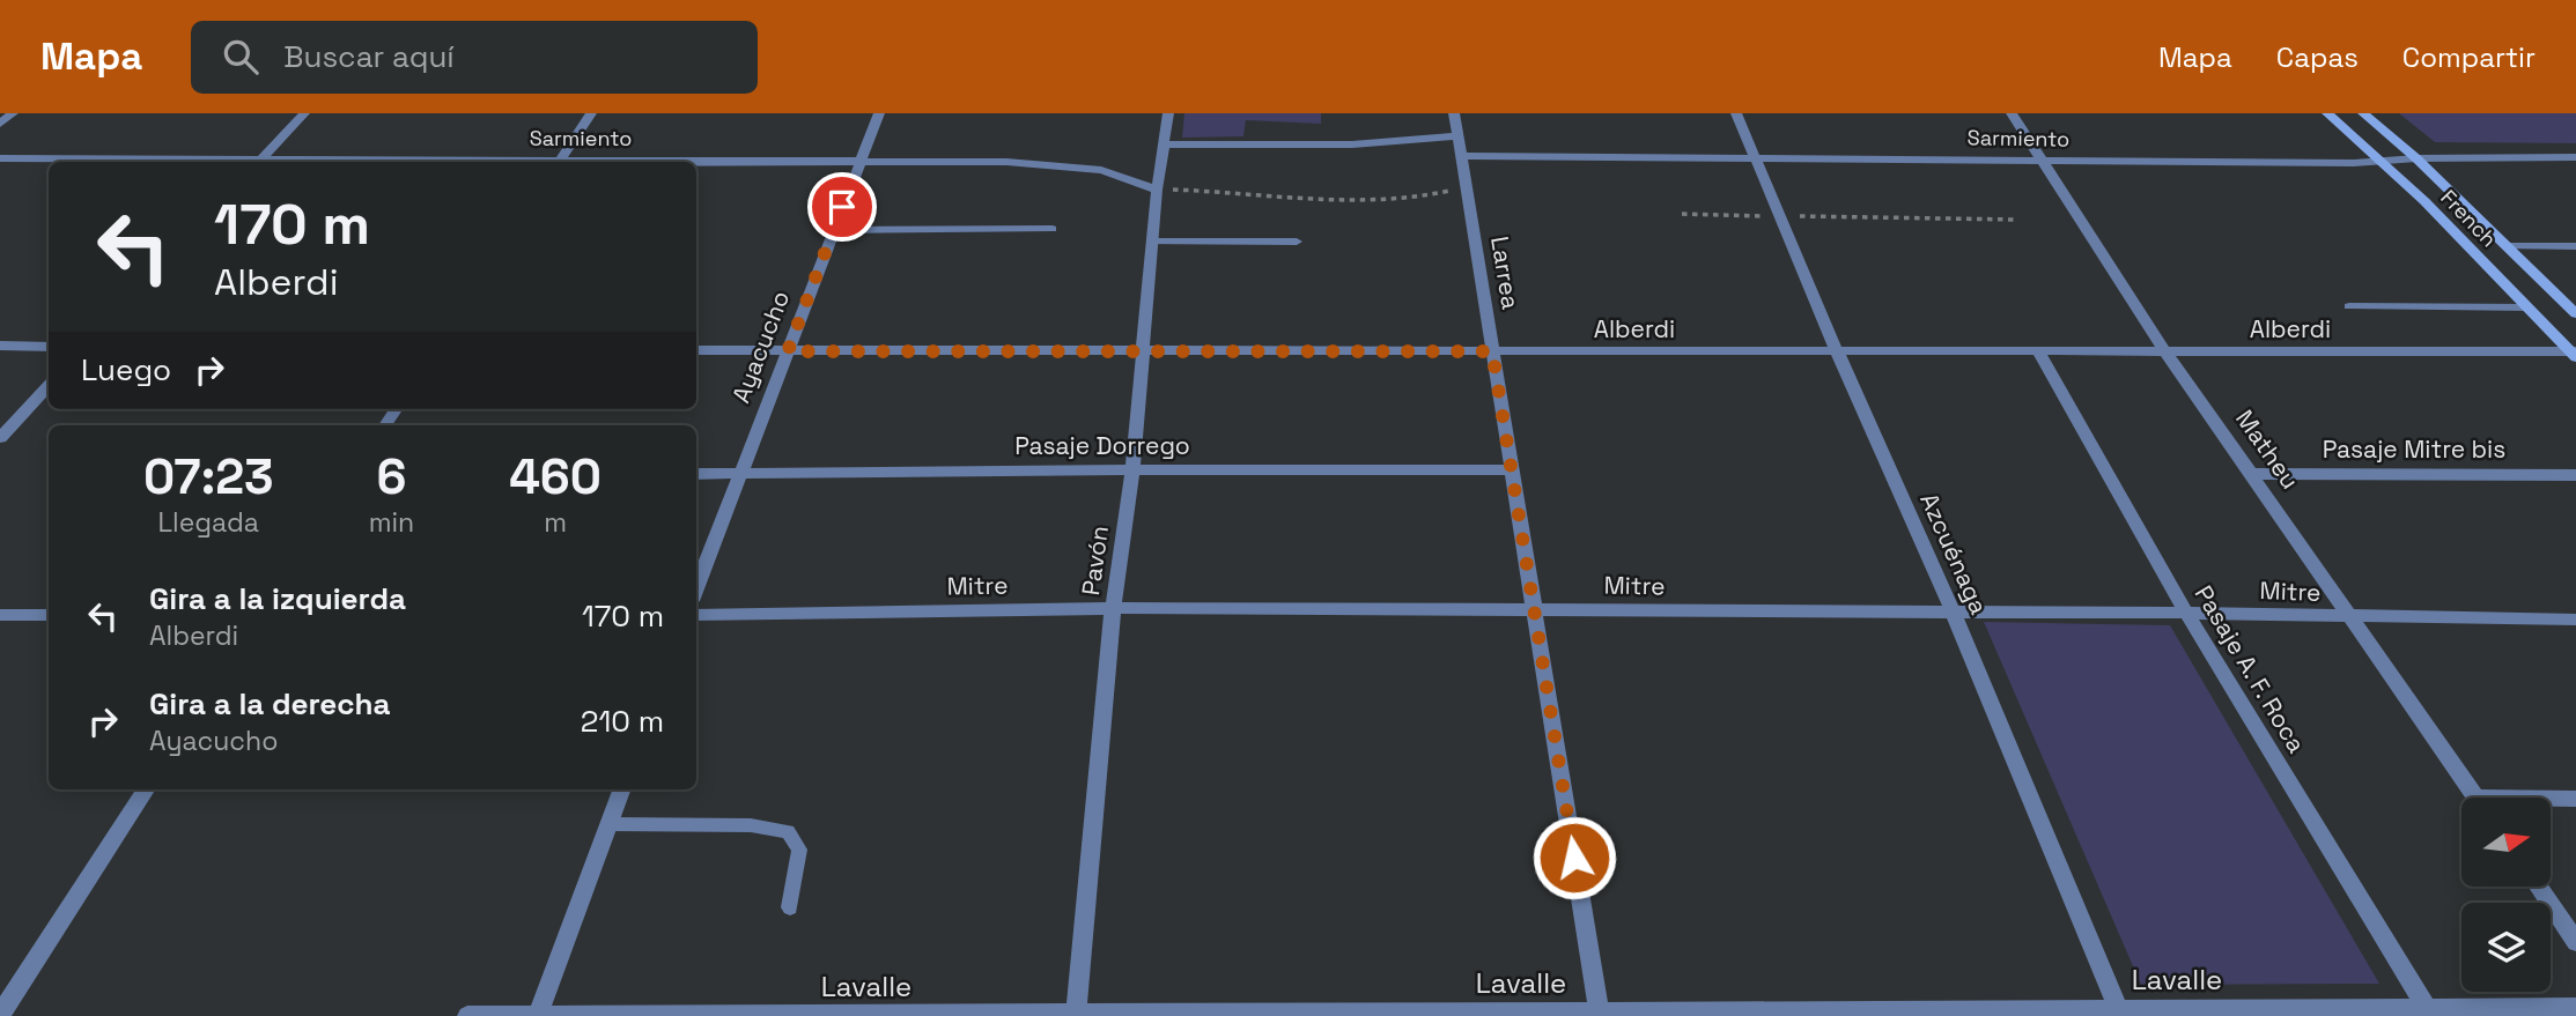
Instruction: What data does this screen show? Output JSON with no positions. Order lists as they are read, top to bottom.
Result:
{
  "streets": {
    "main road": ["French"],
    "street": [
      "Sarmiento",
      "Larrea",
      "Alberdi",
      "Ayacucho",
      "Pasaje Dorrego",
      "Matheu",
      "Pasaje Mitre bis",
      "Azcuénaga",
      "Pavón",
      "Mitre",
      "Pasaje A. F. Roca",
      "Lavalle"
    ]
  },
  "crossings": [
    ["Sarmiento", "French"],
    ["Sarmiento", "Larrea"],
    ["Sarmiento", "Ayacucho"],
    ["Sarmiento", "Matheu"],
    ["Sarmiento", "Azcuénaga"],
    ["Sarmiento", "Pavón"],
    ["French", "Alberdi"],
    ["Larrea", "Alberdi"],
    ["Larrea", "Pasaje Dorrego"],
    ["Larrea", "Mitre"],
    ["Larrea", "Lavalle"],
    ["Alberdi", "Ayacucho"],
    ["Alberdi", "Matheu"],
    ["Alberdi", "Azcuénaga"],
    ["Alberdi", "Pavón"],
    ["Alberdi", "Pasaje A. F. Roca"],
    ["Ayacucho", "Pasaje Dorrego"],
    ["Pasaje Dorrego", "Pavón"],
    ["Matheu", "Pasaje Mitre bis"],
    ["Matheu", "Mitre"],
    ["Azcuénaga", "Mitre"],
    ["Azcuénaga", "Lavalle"],
    ["Pavón", "Mitre"],
    ["Pavón", "Lavalle"],
    ["Mitre", "Pasaje A. F. Roca"],
    ["Pasaje A. F. Roca", "Lavalle"]
  ],
  "north": "right",
  "page": {
    "header": "Mapa",
    "search": "Buscar aquí",
    "nav": ["Mapa", "Capas", "Compartir"],
    "turn": ["170 m", "Alberdi"],
    "then": "Luego",
    "eta": [
      "07:23",
      "Llegada",
      "6",
      "min",
      "460",
      "m"
    ],
    "list": [
      {
        "name": "Gira a la izquierda",
        "note": "Alberdi",
        "value": "170 m"
      },
      {
        "name": "Gira a la derecha",
        "note": "Ayacucho",
        "value": "210 m"
      }
    ]
  }
}
